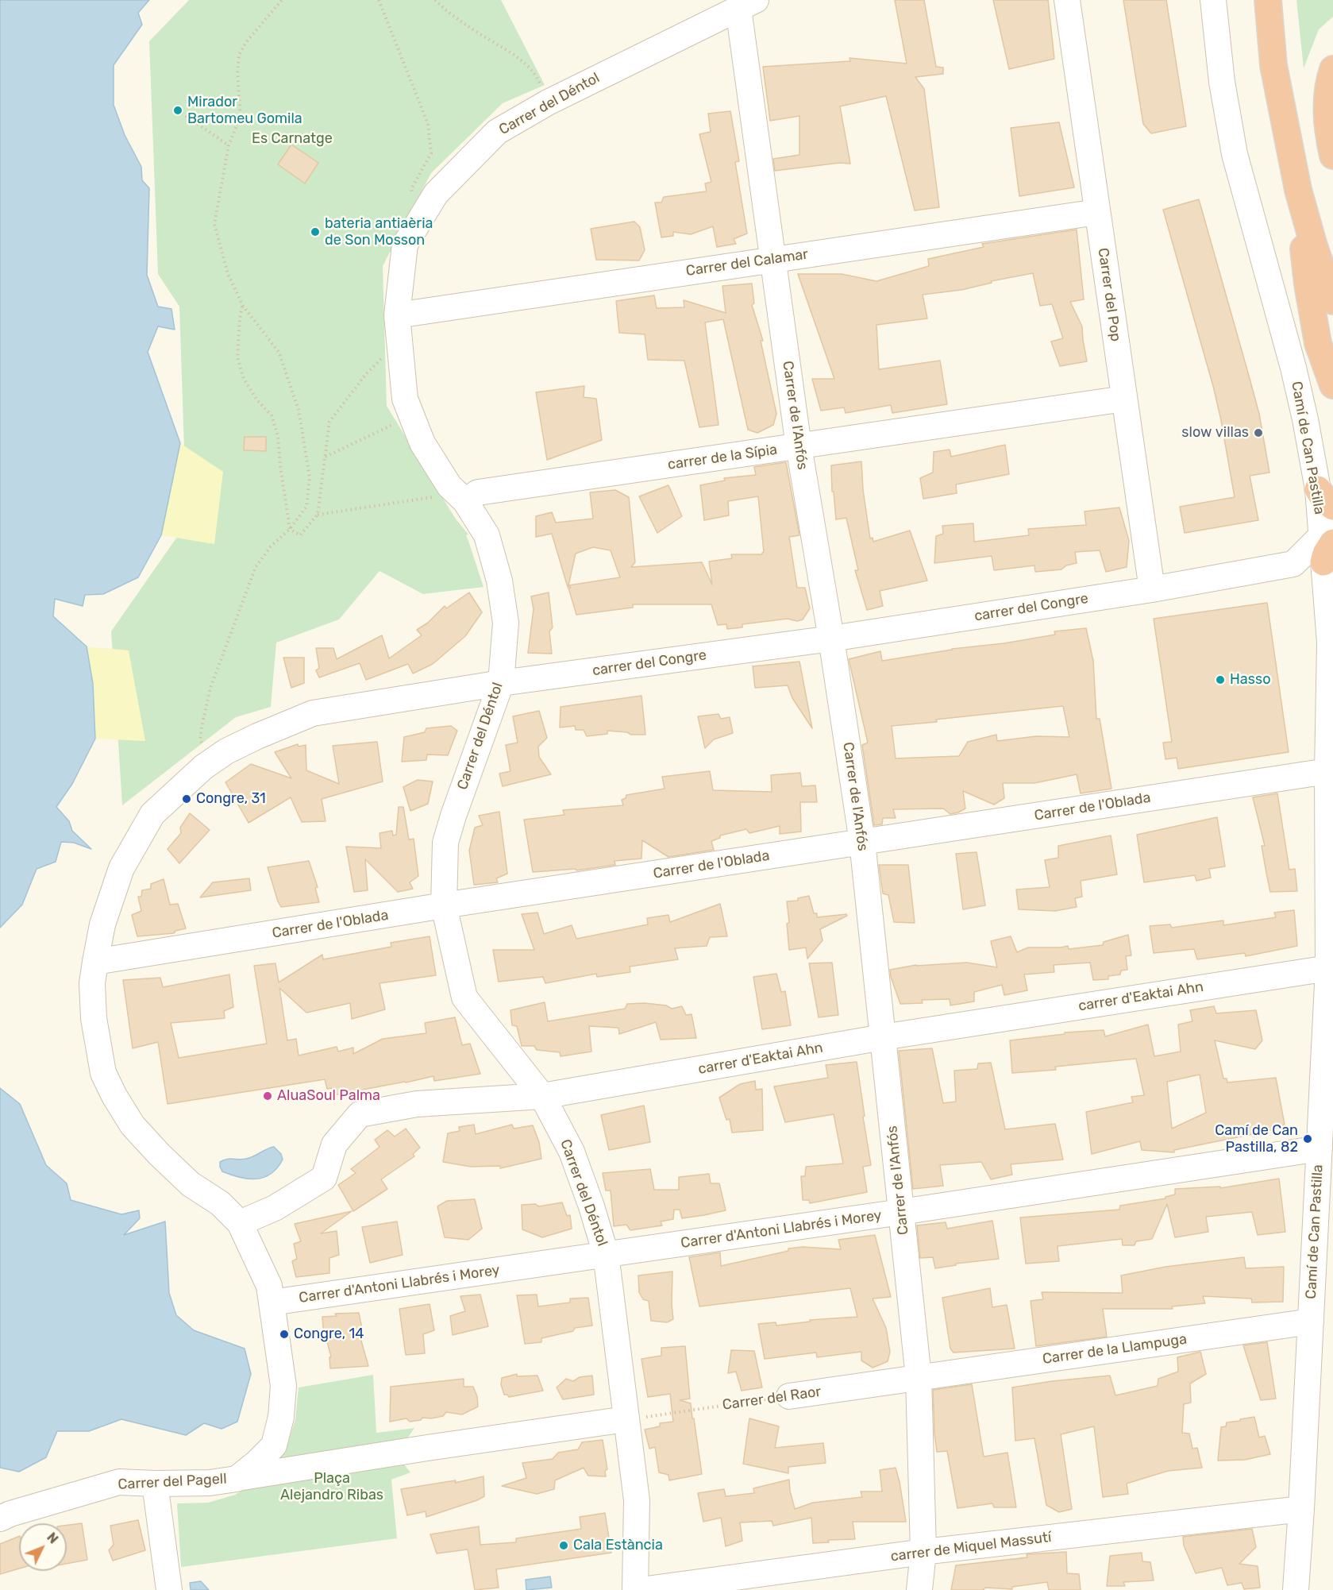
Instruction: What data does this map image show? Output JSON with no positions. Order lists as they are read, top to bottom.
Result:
{
  "streets": {
    "street": [
      "Carrer del Déntol",
      "Carrer del Calamar",
      "Carrer del Pop",
      "Carrer de l'Anfós",
      "Camí de Can Pastilla",
      "carrer de la Sípia",
      "carrer del Congre",
      "Carrer de l'Oblada",
      "carrer d'Eaktai Ahn",
      "Carrer d'Antoni Llabrés i Morey",
      "Carrer de la Llampuga",
      "Carrer del Raor",
      "Carrer del Pagell",
      "carrer de Miquel Massutí"
    ]
  },
  "crossings": [
    ["Carrer del Déntol", "Carrer del Calamar"],
    ["Carrer del Déntol", "Carrer de l'Anfós"],
    ["Carrer del Déntol", "carrer de la Sípia"],
    ["Carrer del Déntol", "carrer del Congre"],
    ["Carrer del Déntol", "Carrer de l'Oblada"],
    ["Carrer del Déntol", "carrer d'Eaktai Ahn"],
    ["Carrer del Déntol", "Carrer d'Antoni Llabrés i Morey"],
    ["Carrer del Déntol", "Carrer del Raor"],
    ["Carrer del Calamar", "Carrer del Pop"],
    ["Carrer del Calamar", "Carrer de l'Anfós"],
    ["Carrer del Pop", "carrer de la Sípia"],
    ["Carrer del Pop", "carrer del Congre"],
    ["Carrer de l'Anfós", "carrer de la Sípia"],
    ["Carrer de l'Anfós", "carrer del Congre"],
    ["Carrer de l'Anfós", "Carrer de l'Oblada"],
    ["Carrer de l'Anfós", "carrer d'Eaktai Ahn"],
    ["Carrer de l'Anfós", "Carrer d'Antoni Llabrés i Morey"],
    ["Carrer de l'Anfós", "Carrer de la Llampuga"],
    ["Carrer de l'Anfós", "Carrer del Raor"],
    ["Carrer de l'Anfós", "carrer de Miquel Massutí"],
    ["Camí de Can Pastilla", "Carrer de l'Oblada"],
    ["Camí de Can Pastilla", "carrer d'Eaktai Ahn"],
    ["Camí de Can Pastilla", "Carrer d'Antoni Llabrés i Morey"],
    ["Camí de Can Pastilla", "Carrer de la Llampuga"],
    ["Camí de Can Pastilla", "carrer de Miquel Massutí"],
    ["carrer del Congre", "Carrer de l'Oblada"],
    ["carrer del Congre", "Carrer del Pagell"],
    ["Carrer de l'Oblada", "Carrer del Pagell"],
    ["carrer d'Eaktai Ahn", "Carrer del Pagell"],
    ["Carrer d'Antoni Llabrés i Morey", "Carrer del Pagell"],
    ["Carrer de la Llampuga", "Carrer del Raor"]
  ],
  "parks": ["Es Carnatge", "Plaça Alejandro Ribas"],
  "places": [
    "Mirador Bartomeu Gomila",
    "bateria antiaèria de Son Mosson",
    "slow villas",
    "Hasso",
    "Congre, 31",
    "AluaSoul Palma",
    "Camí de Can Pastilla, 82",
    "Congre, 14",
    "Cala Estància"
  ],
  "north": "top right"
}
